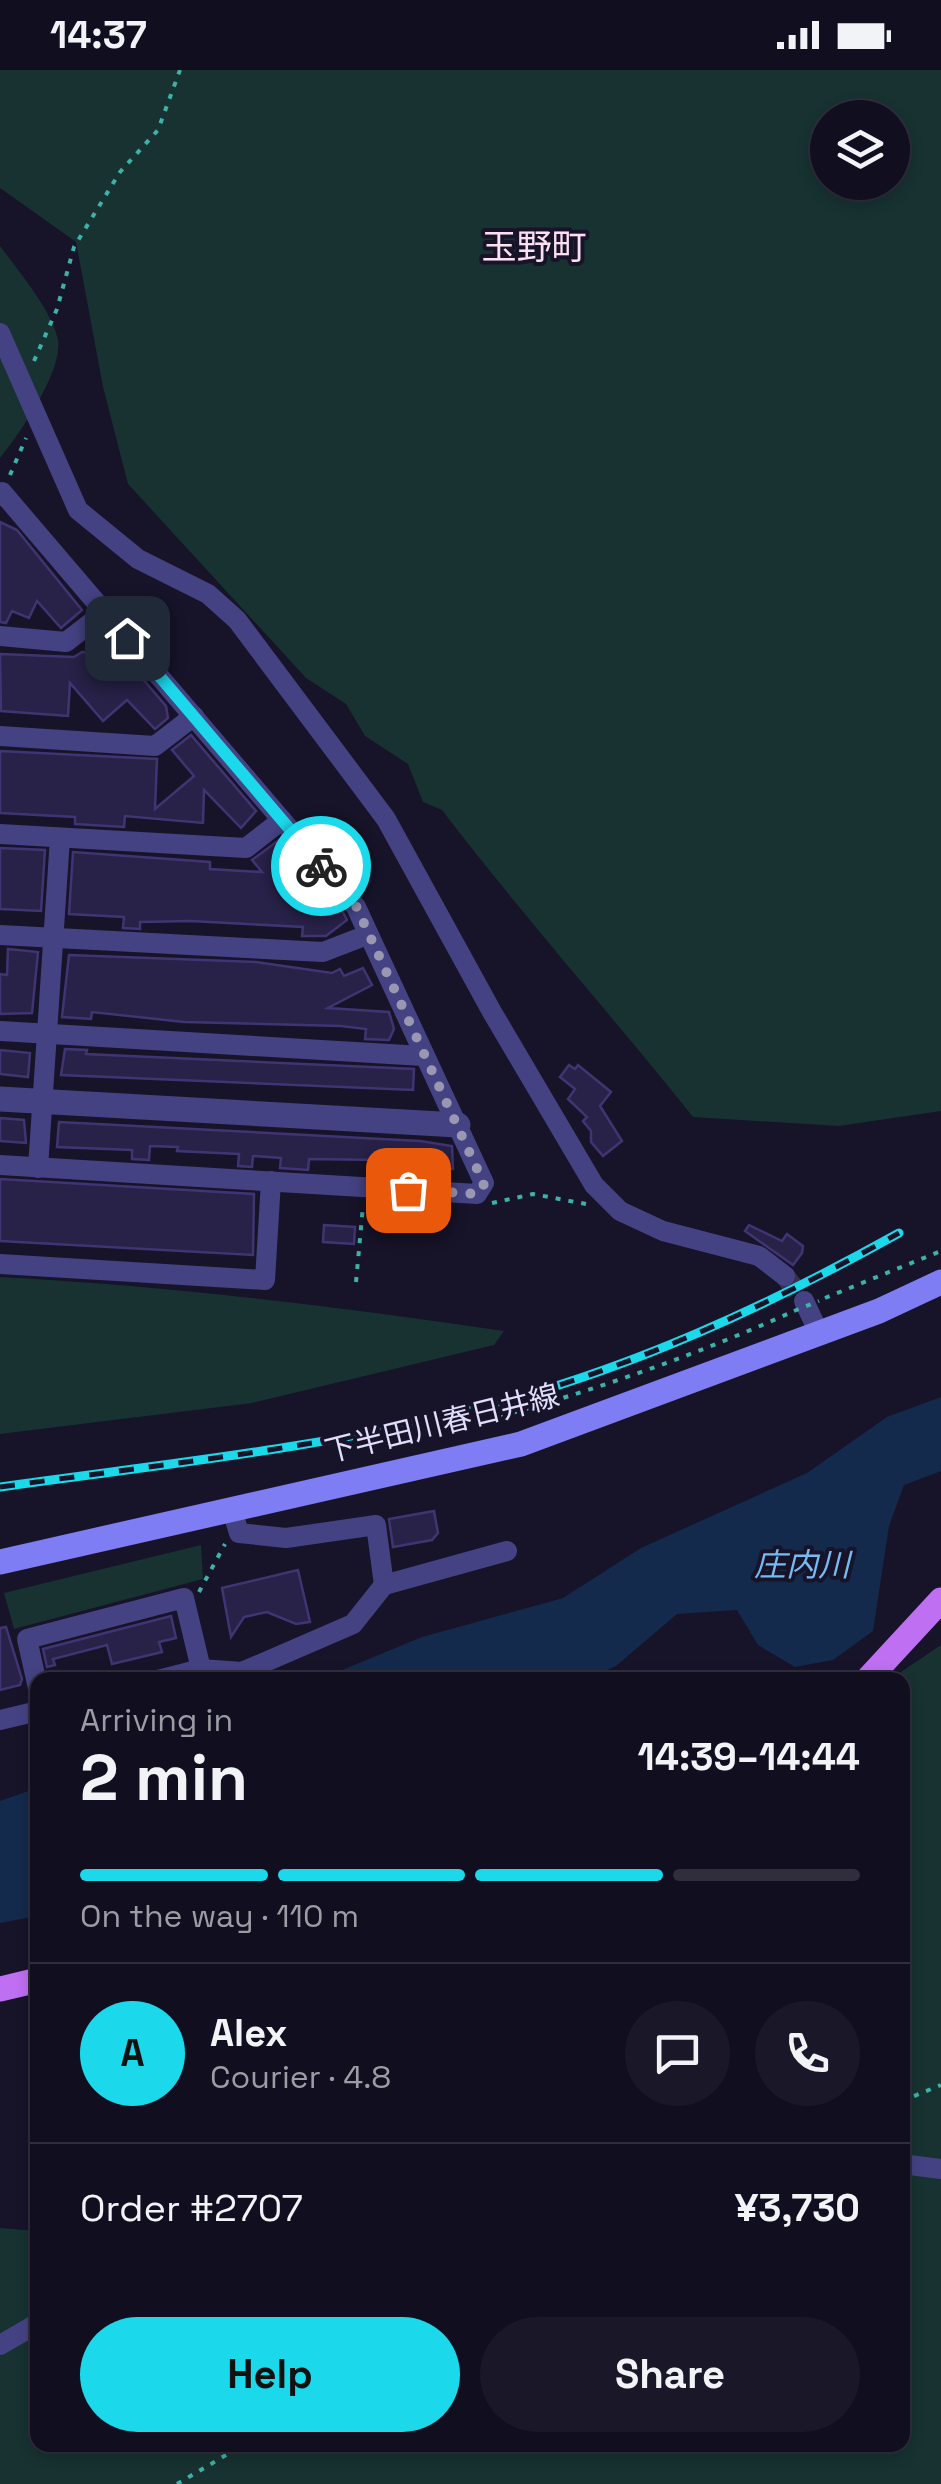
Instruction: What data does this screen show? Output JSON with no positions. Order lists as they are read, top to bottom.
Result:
{
  "streets": {
    "main road": ["下半田川春日井線"]
  },
  "districts": ["玉野町"],
  "water": ["庄内川"],
  "page": {
    "status": "14:37",
    "heading": ["2 min", "Arriving in", "14:39–14:44"],
    "panel": [
      "Alex",
      "Courier · 4.8",
      "Order #2707",
      "¥3,730"
    ],
    "bar": "On the way · 110 m",
    "round": "A",
    "buttons": ["Help", "Share"]
  }
}
